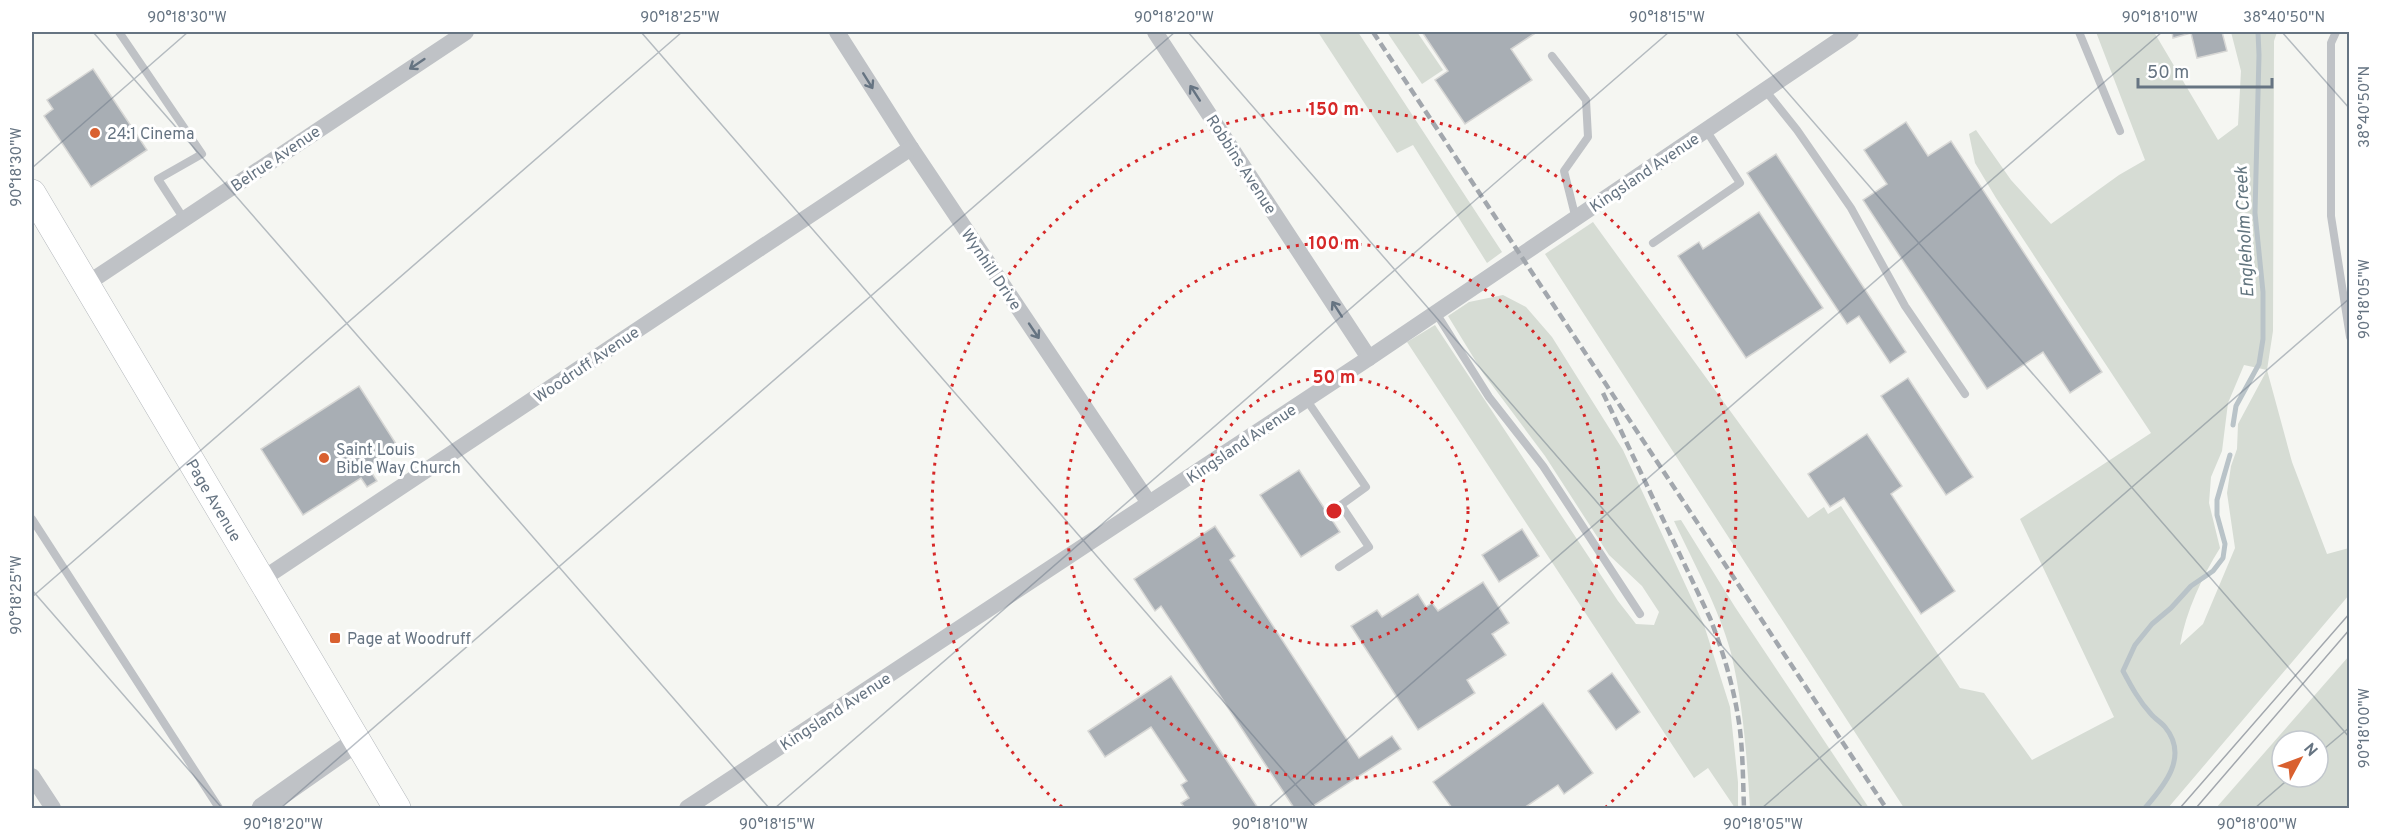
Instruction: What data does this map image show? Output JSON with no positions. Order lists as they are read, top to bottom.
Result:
{
  "streets": {
    "main road": ["Page Avenue"],
    "street": [
      "Belrue Avenue",
      "Robbins Avenue",
      "Kingsland Avenue",
      "Wynhill Drive",
      "Woodruff Avenue"
    ]
  },
  "crossings": [
    ["Belrue Avenue", "Page Avenue"],
    ["Robbins Avenue", "Kingsland Avenue"],
    ["Kingsland Avenue", "Wynhill Drive"],
    ["Wynhill Drive", "Woodruff Avenue"],
    ["Woodruff Avenue", "Page Avenue"]
  ],
  "one_way": ["Belrue Avenue", "Robbins Avenue", "Wynhill Drive"],
  "water": ["Engleholm Creek"],
  "places": {
    "other": ["24:1 Cinema", "Saint Louis Bible Way Church"],
    "transit": ["Page at Woodruff"]
  },
  "scale_bar": "50 m",
  "north": "top right",
  "coordinates": [
    "90°18'30\"W",
    "90°18'25\"W",
    "90°18'20\"W",
    "90°18'15\"W",
    "90°18'10\"W",
    "38°40'50\"N",
    "90°18'05\"W",
    "90°18'00\"W"
  ],
  "rings": ["150 m", "100 m", "50 m"]
}
